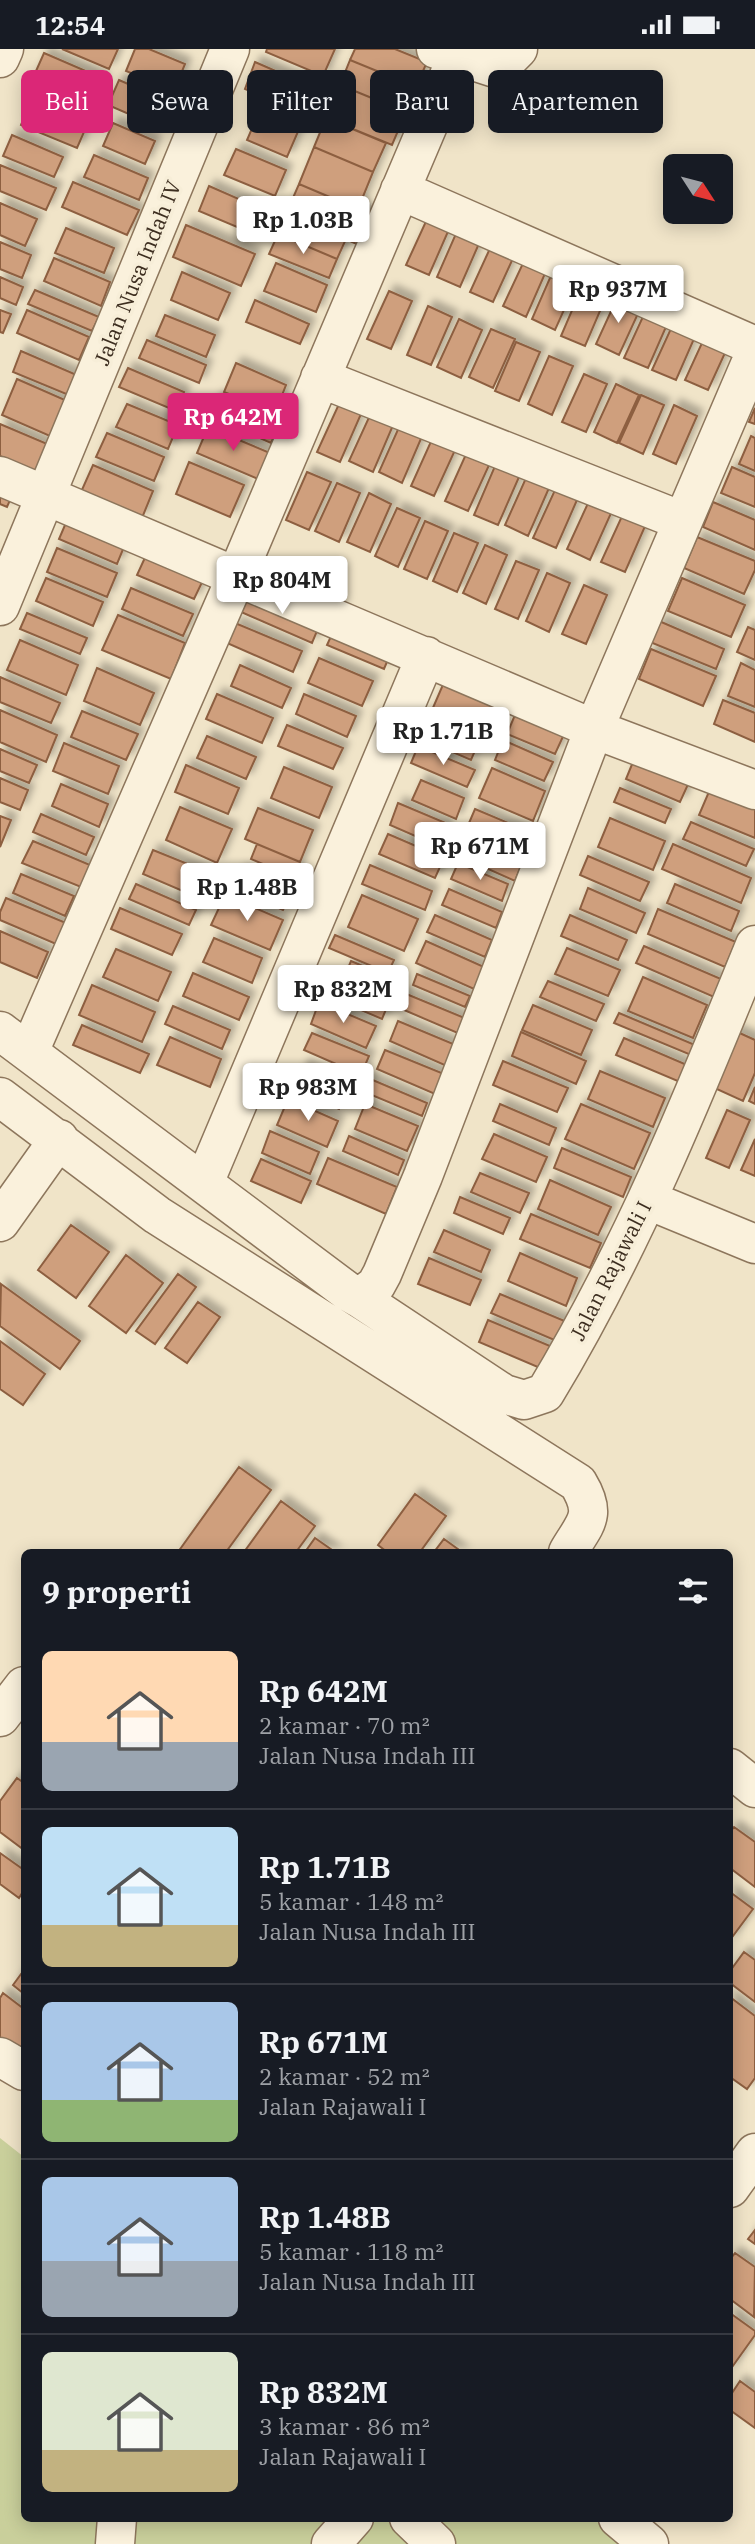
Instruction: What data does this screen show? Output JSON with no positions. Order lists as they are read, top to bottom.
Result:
{
  "streets": {
    "street": ["Jalan Nusa Indah IV", "Jalan Rajawali I"]
  },
  "north": "bottom right",
  "page": {
    "status": "12:54",
    "chip": [
      "Beli",
      "Sewa",
      "Filter",
      "Baru",
      "Apartemen"
    ],
    "price": [
      "Rp 1.03B",
      "Rp 937M",
      "Rp 642M",
      "Rp 804M",
      "Rp 1.71B",
      "Rp 671M",
      "Rp 1.48B",
      "Rp 832M",
      "Rp 983M"
    ],
    "heading": "9 properti",
    "list": [
      {
        "name": "Rp 642M",
        "note": "2 kamar · 70 m² · Jalan Nusa Indah III"
      },
      {
        "name": "Rp 1.71B",
        "note": "5 kamar · 148 m² · Jalan Nusa Indah III"
      },
      {
        "name": "Rp 671M",
        "note": "2 kamar · 52 m² · Jalan Rajawali I"
      },
      {
        "name": "Rp 1.48B",
        "note": "5 kamar · 118 m² · Jalan Nusa Indah III"
      },
      {
        "name": "Rp 832M",
        "note": "3 kamar · 86 m² · Jalan Rajawali I"
      }
    ]
  }
}
